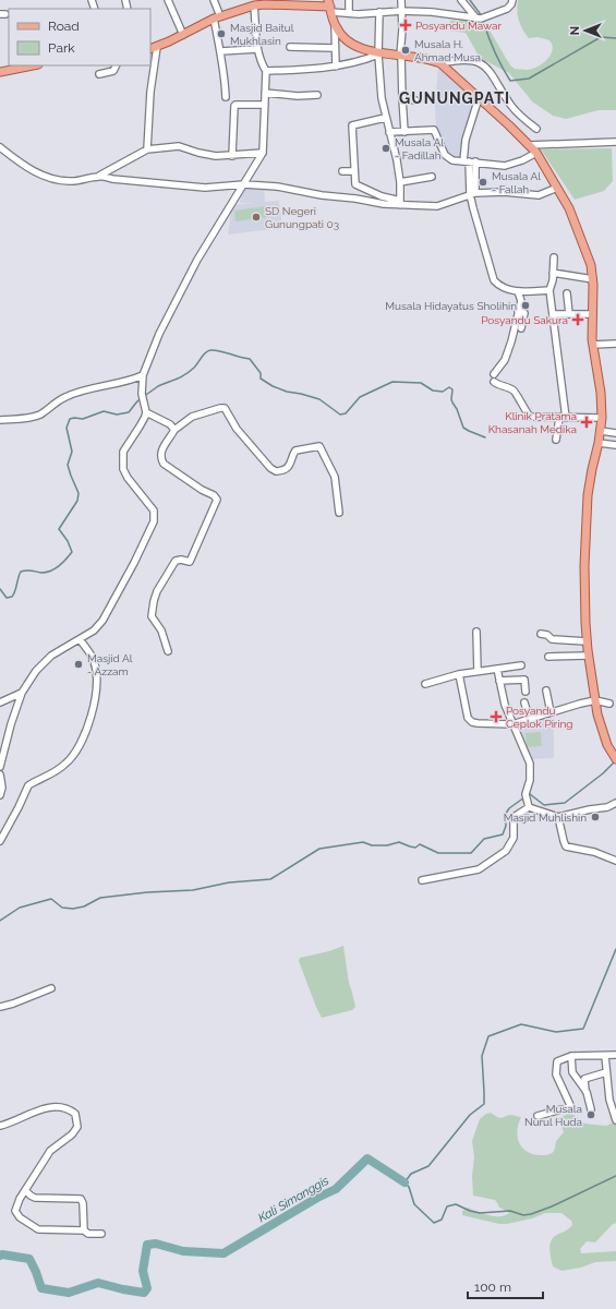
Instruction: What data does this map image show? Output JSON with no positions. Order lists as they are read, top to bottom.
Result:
{
  "districts": ["GUNUNGPATI"],
  "water": ["Kali Simanggis"],
  "places": {
    "health": [
      "Posyandu Mawar",
      "Posyandu Sakura",
      "Klinik Pratama Khasanah Medika",
      "Posyandu Ceplok Piring"
    ],
    "other": [
      "Masjid Baitul Mukhlasin",
      "Musala H. Ahmad Musa",
      "Musala Al - Fadillah",
      "Musala Al - Fallah",
      "SD Negeri Gunungpati 03",
      "Musala Hidayatus Sholihin",
      "Masjid Al - Azzam",
      "Masjid Muhlishin",
      "Musala Nurul Huda"
    ]
  },
  "legend": ["Road", "Park"],
  "scale_bar": "100 m",
  "north": "left"
}
